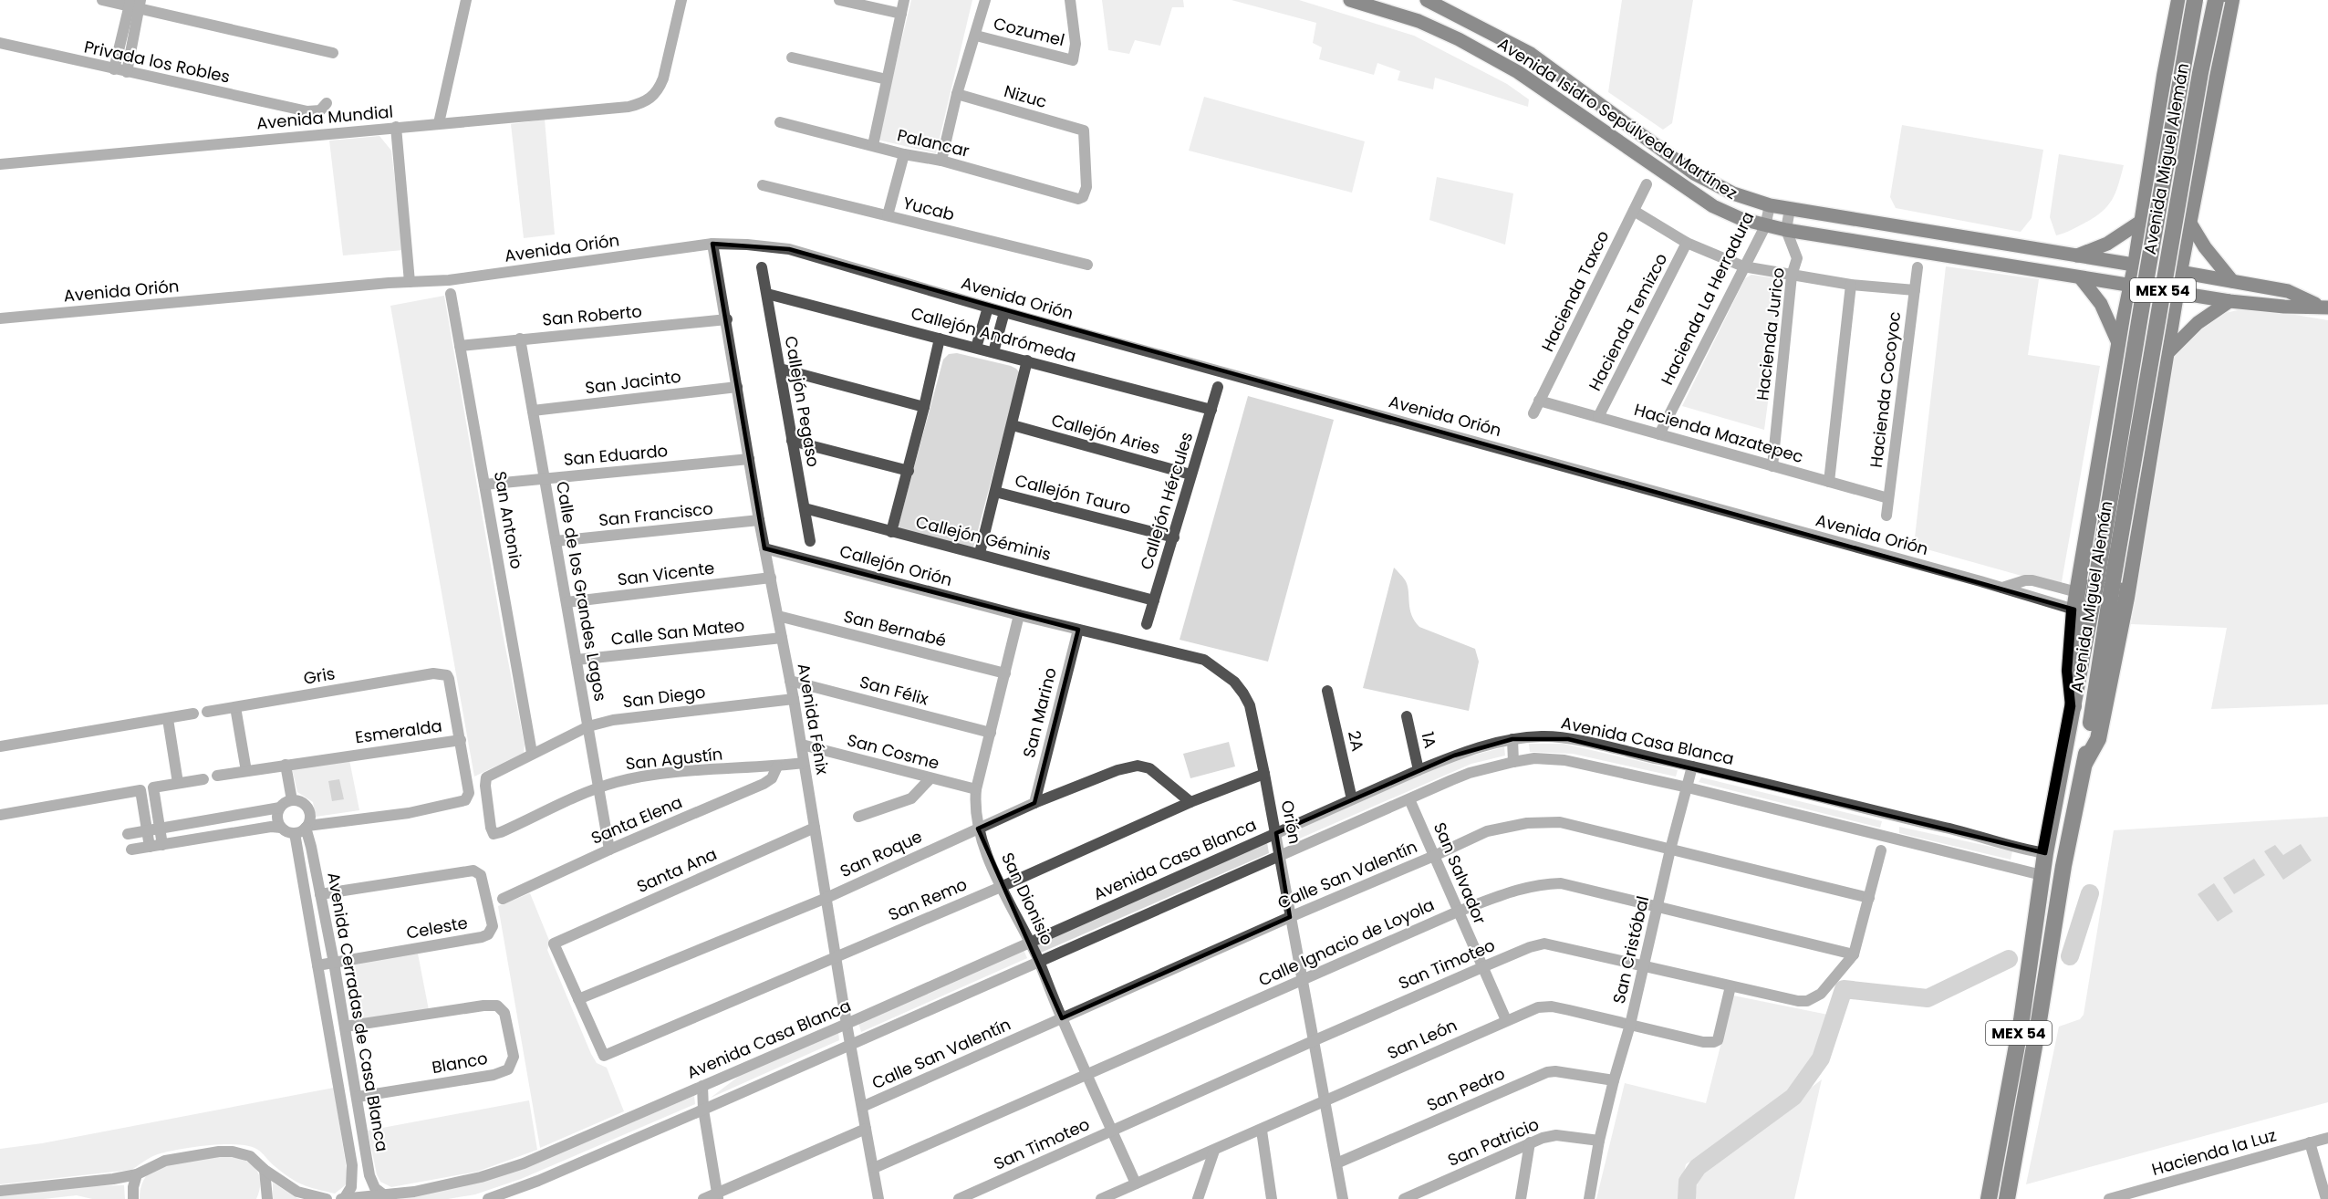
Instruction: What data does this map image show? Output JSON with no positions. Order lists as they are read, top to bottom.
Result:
{
  "streets": {
    "highway": ["Avenida Miguel Alemán", "MEX 54"],
    "main road": ["Avenida Isidro Sepúlveda Martínez"],
    "street": [
      "Cozumel",
      "Privada los Robles",
      "Nizuc",
      "Avenida Mundial",
      "Palancar",
      "Yucab",
      "Avenida Orión",
      "Hacienda Taxco",
      "Hacienda La Herradura",
      "San Roberto",
      "Hacienda Temizco",
      "Hacienda Jurico",
      "Callejón Andrómeda",
      "San Jacinto",
      "Hacienda Cocoyoc",
      "Callejón Pegaso",
      "Hacienda Mazatepec",
      "Callejón Aries",
      "San Eduardo",
      "Callejón Tauro",
      "Callejón Hércules",
      "San Francisco",
      "San Antonio",
      "Callejón Géminis",
      "Callejón Orión",
      "San Vicente",
      "Calle de los Grandes Lagos",
      "San Bernabé",
      "Calle San Mateo",
      "Gris",
      "San Félix",
      "San Diego",
      "San Marino",
      "Avenida Fénix",
      "Esmeralda",
      "1A",
      "2A",
      "Avenida Casa Blanca",
      "San Cosme",
      "San Agustín",
      "Santa Elena",
      "Orión",
      "San Roque",
      "Santa Ana",
      "San Salvador",
      "Calle San Valentín",
      "San Dionisio",
      "San Remo",
      "Celeste",
      "Calle Ignacio de Loyola",
      "San Cristóbal",
      "San Timoteo",
      "Avenida Cerradas de Casa Blanca",
      "San León",
      "Blanco",
      "San Pedro",
      "San Patricio",
      "Hacienda la Luz"
    ]
  },
  "crossings": [
    ["Nizuc", "Palancar"],
    ["Avenida Isidro Sepúlveda Martínez", "Hacienda La Herradura"],
    ["Avenida Isidro Sepúlveda Martínez", "Hacienda Jurico"],
    ["Avenida Miguel Alemán", "Avenida Casa Blanca"],
    ["Avenida Orión", "Avenida Fénix"],
    ["Hacienda Taxco", "Hacienda Mazatepec"],
    ["Hacienda La Herradura", "Hacienda Mazatepec"],
    ["San Roberto", "San Antonio"],
    ["San Roberto", "Calle de los Grandes Lagos"],
    ["San Roberto", "Avenida Fénix"],
    ["Hacienda Temizco", "Hacienda Mazatepec"],
    ["Hacienda Jurico", "Hacienda Mazatepec"],
    ["Callejón Andrómeda", "Callejón Pegaso"],
    ["Callejón Andrómeda", "Callejón Hércules"],
    ["San Jacinto", "Calle de los Grandes Lagos"],
    ["San Jacinto", "Avenida Fénix"],
    ["Hacienda Cocoyoc", "Hacienda Mazatepec"],
    ["Callejón Pegaso", "Callejón Géminis"],
    ["Callejón Aries", "Callejón Hércules"],
    ["San Eduardo", "San Antonio"],
    ["San Eduardo", "Calle de los Grandes Lagos"],
    ["San Eduardo", "Avenida Fénix"],
    ["Callejón Tauro", "Callejón Hércules"],
    ["Callejón Hércules", "Callejón Géminis"],
    ["San Francisco", "Calle de los Grandes Lagos"],
    ["San Francisco", "Avenida Fénix"],
    ["San Antonio", "San Diego"],
    ["Callejón Orión", "Avenida Fénix"],
    ["Callejón Orión", "Orión"],
    ["Callejón Orión", "San Dionisio"],
    ["San Vicente", "Calle de los Grandes Lagos"],
    ["San Vicente", "Avenida Fénix"],
    ["Calle de los Grandes Lagos", "Calle San Mateo"],
    ["Calle de los Grandes Lagos", "San Diego"],
    ["Calle de los Grandes Lagos", "San Agustín"],
    ["Calle de los Grandes Lagos", "Santa Elena"],
    ["San Bernabé", "Avenida Fénix"],
    ["San Bernabé", "San Dionisio"],
    ["Calle San Mateo", "Avenida Fénix"],
    ["Gris", "Esmeralda"],
    ["San Félix", "Avenida Fénix"],
    ["San Félix", "San Dionisio"],
    ["San Diego", "Avenida Fénix"],
    ["San Diego", "San Agustín"],
    ["San Marino", "Orión"],
    ["San Marino", "San Roque"],
    ["Avenida Fénix", "Avenida Casa Blanca"],
    ["Avenida Fénix", "San Cosme"],
    ["Avenida Fénix", "San Agustín"],
    ["Avenida Fénix", "San Roque"],
    ["Avenida Fénix", "Santa Ana"],
    ["Avenida Fénix", "Calle San Valentín"],
    ["Avenida Fénix", "San Remo"],
    ["Avenida Fénix", "Calle Ignacio de Loyola"],
    ["Esmeralda", "Avenida Cerradas de Casa Blanca"],
    ["1A", "Avenida Casa Blanca"],
    ["2A", "Avenida Casa Blanca"],
    ["Avenida Casa Blanca", "Orión"],
    ["Avenida Casa Blanca", "San Dionisio"],
    ["Avenida Casa Blanca", "San Cristóbal"],
    ["Avenida Casa Blanca", "Avenida Cerradas de Casa Blanca"],
    ["San Cosme", "San Dionisio"],
    ["San Agustín", "Santa Elena"],
    ["Orión", "Calle San Valentín"],
    ["Orión", "San Dionisio"],
    ["Orión", "San Remo"],
    ["Orión", "Calle Ignacio de Loyola"],
    ["Orión", "San Timoteo"],
    ["Orión", "San León"],
    ["Orión", "San Pedro"],
    ["San Roque", "Santa Ana"],
    ["San Roque", "San Dionisio"],
    ["San Roque", "San Remo"],
    ["Santa Ana", "San Remo"],
    ["San Salvador", "Calle San Valentín"],
    ["San Salvador", "Calle Ignacio de Loyola"],
    ["San Salvador", "San Timoteo"],
    ["San Salvador", "San León"],
    ["Calle San Valentín", "San Dionisio"],
    ["Calle San Valentín", "San Cristóbal"],
    ["Calle San Valentín", "San Timoteo"],
    ["San Dionisio", "San Remo"],
    ["San Dionisio", "Calle Ignacio de Loyola"],
    ["San Dionisio", "San Timoteo"],
    ["San Dionisio", "San León"],
    ["Celeste", "Avenida Cerradas de Casa Blanca"],
    ["Calle Ignacio de Loyola", "San Cristóbal"],
    ["Calle Ignacio de Loyola", "San Timoteo"],
    ["San Cristóbal", "San Timoteo"],
    ["San Cristóbal", "San León"],
    ["San Cristóbal", "San Pedro"],
    ["San Cristóbal", "San Patricio"],
    ["San Timoteo", "San León"],
    ["Avenida Cerradas de Casa Blanca", "Blanco"]
  ]
}
